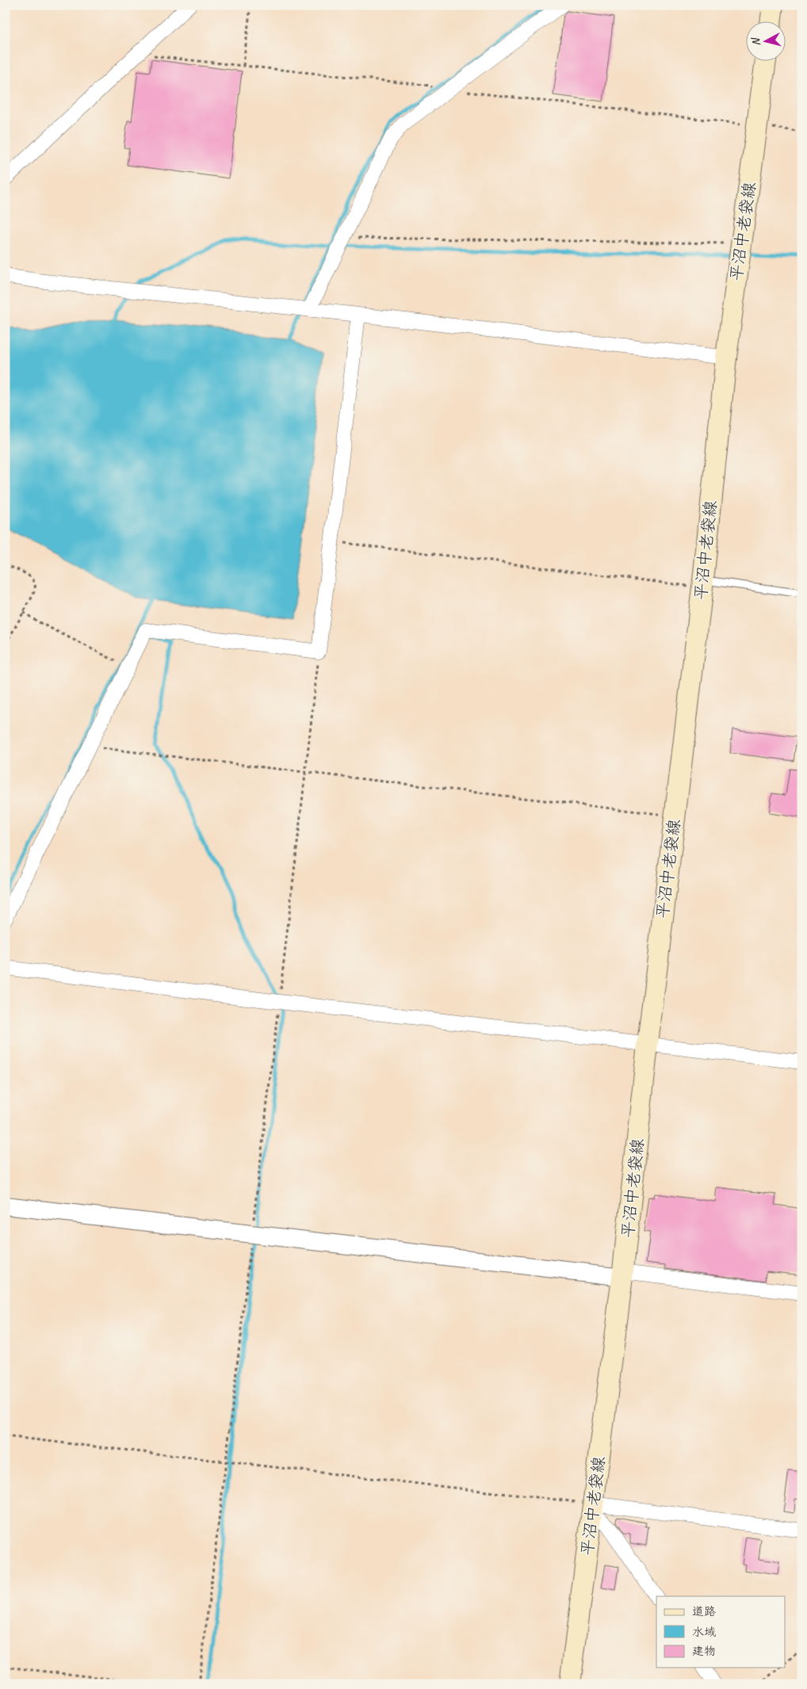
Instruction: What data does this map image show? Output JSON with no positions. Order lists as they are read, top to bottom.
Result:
{
  "streets": {
    "main road": ["平沼中老袋線"]
  },
  "legend": ["道路", "水域", "建物"],
  "north": "left"
}
